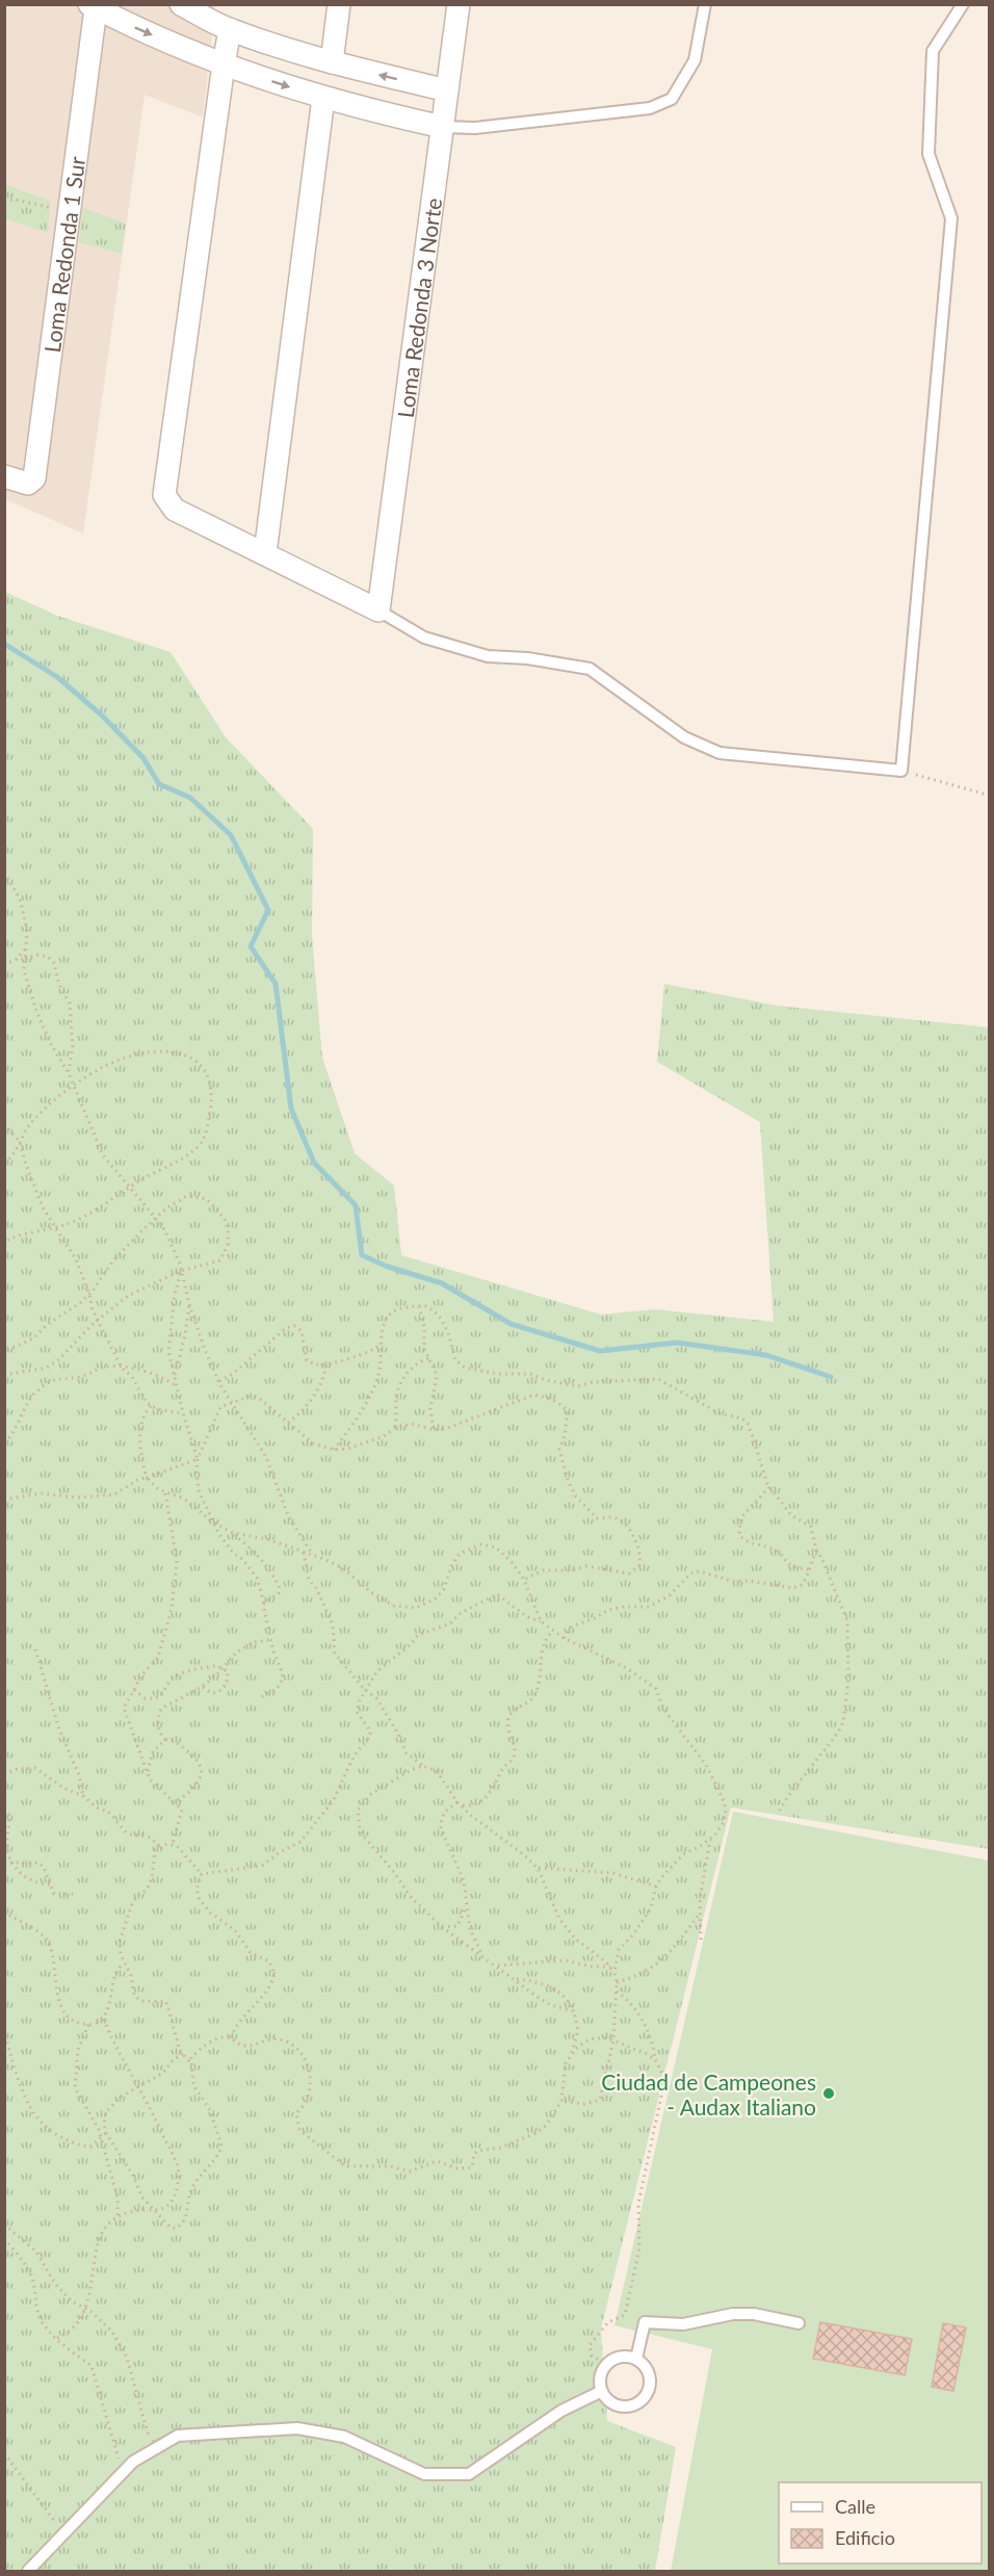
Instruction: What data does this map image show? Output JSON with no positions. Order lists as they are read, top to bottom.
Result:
{
  "streets": {
    "street": ["Loma Redonda 1 Sur", "Loma Redonda 3 Norte"]
  },
  "places": ["Ciudad de Campeones - Audax Italiano"],
  "legend": ["Calle", "Edificio"]
}
